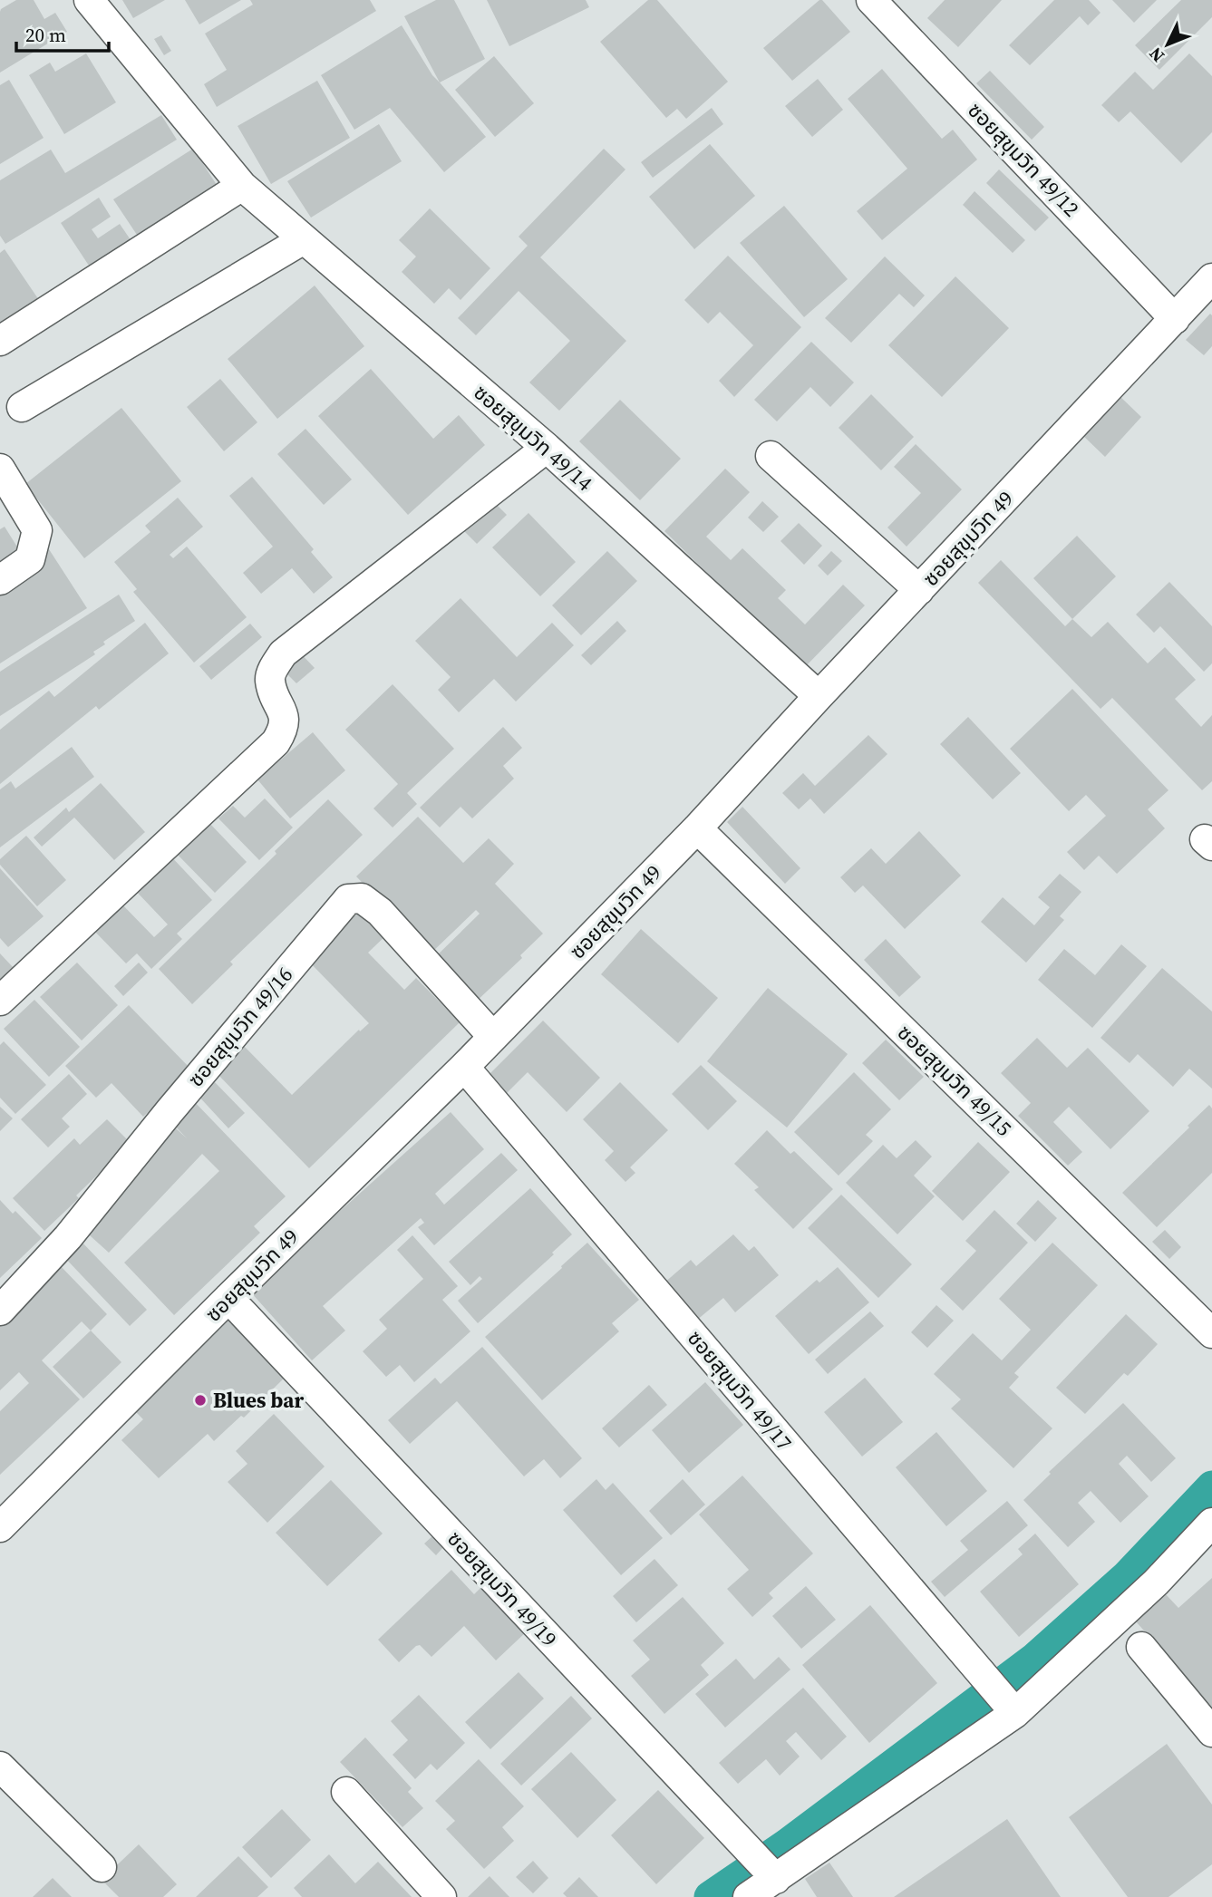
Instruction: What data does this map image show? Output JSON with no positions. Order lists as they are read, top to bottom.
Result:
{
  "streets": {
    "street": [
      "ซอยสุขุมวิท 49/12",
      "ซอยสุขุมวิท 49/14",
      "ซอยสุขุมวิท 49",
      "ซอยสุขุมวิท 49/16",
      "ซอยสุขุมวิท 49/15",
      "ซอยสุขุมวิท 49/17",
      "ซอยสุขุมวิท 49/19"
    ]
  },
  "crossings": [
    ["ซอยสุขุมวิท 49/12", "ซอยสุขุมวิท 49"],
    ["ซอยสุขุมวิท 49/14", "ซอยสุขุมวิท 49"],
    ["ซอยสุขุมวิท 49", "ซอยสุขุมวิท 49/16"],
    ["ซอยสุขุมวิท 49", "ซอยสุขุมวิท 49/15"],
    ["ซอยสุขุมวิท 49", "ซอยสุขุมวิท 49/17"],
    ["ซอยสุขุมวิท 49", "ซอยสุขุมวิท 49/19"]
  ],
  "places": ["Blues bar"],
  "scale_bar": "20 m",
  "north": "bottom left"
}
